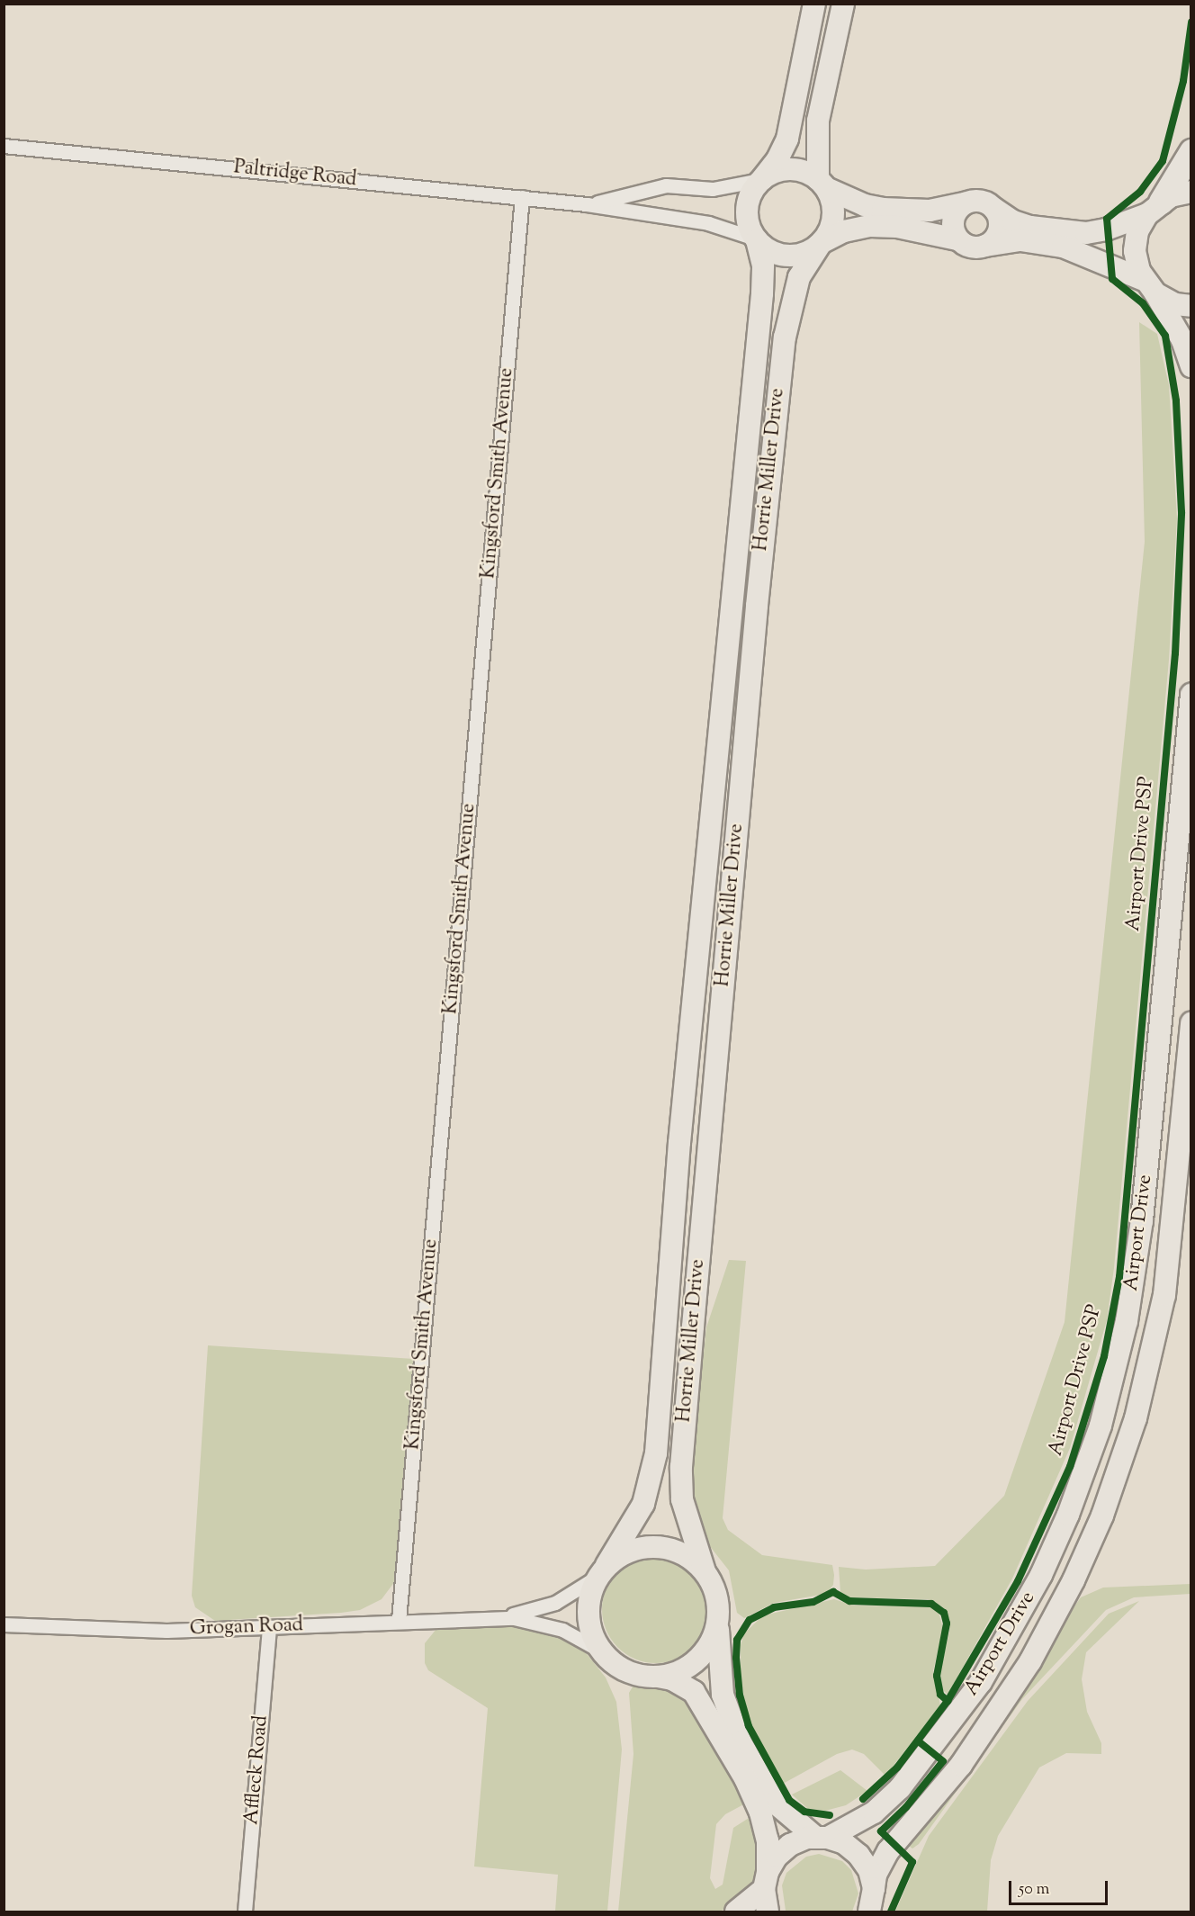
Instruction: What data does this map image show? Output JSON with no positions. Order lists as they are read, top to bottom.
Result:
{
  "streets": {
    "main road": ["Horrie Miller Drive", "Airport Drive"],
    "street": [
      "Paltridge Road",
      "Kingsford Smith Avenue",
      "Grogan Road",
      "Affleck Road"
    ],
    "cycle path": ["Airport Drive PSP"]
  },
  "crossings": [
    ["Paltridge Road", "Horrie Miller Drive"],
    ["Paltridge Road", "Kingsford Smith Avenue"],
    ["Horrie Miller Drive", "Grogan Road"],
    ["Kingsford Smith Avenue", "Grogan Road"],
    ["Grogan Road", "Affleck Road"]
  ],
  "scale_bar": "50 m"
}
